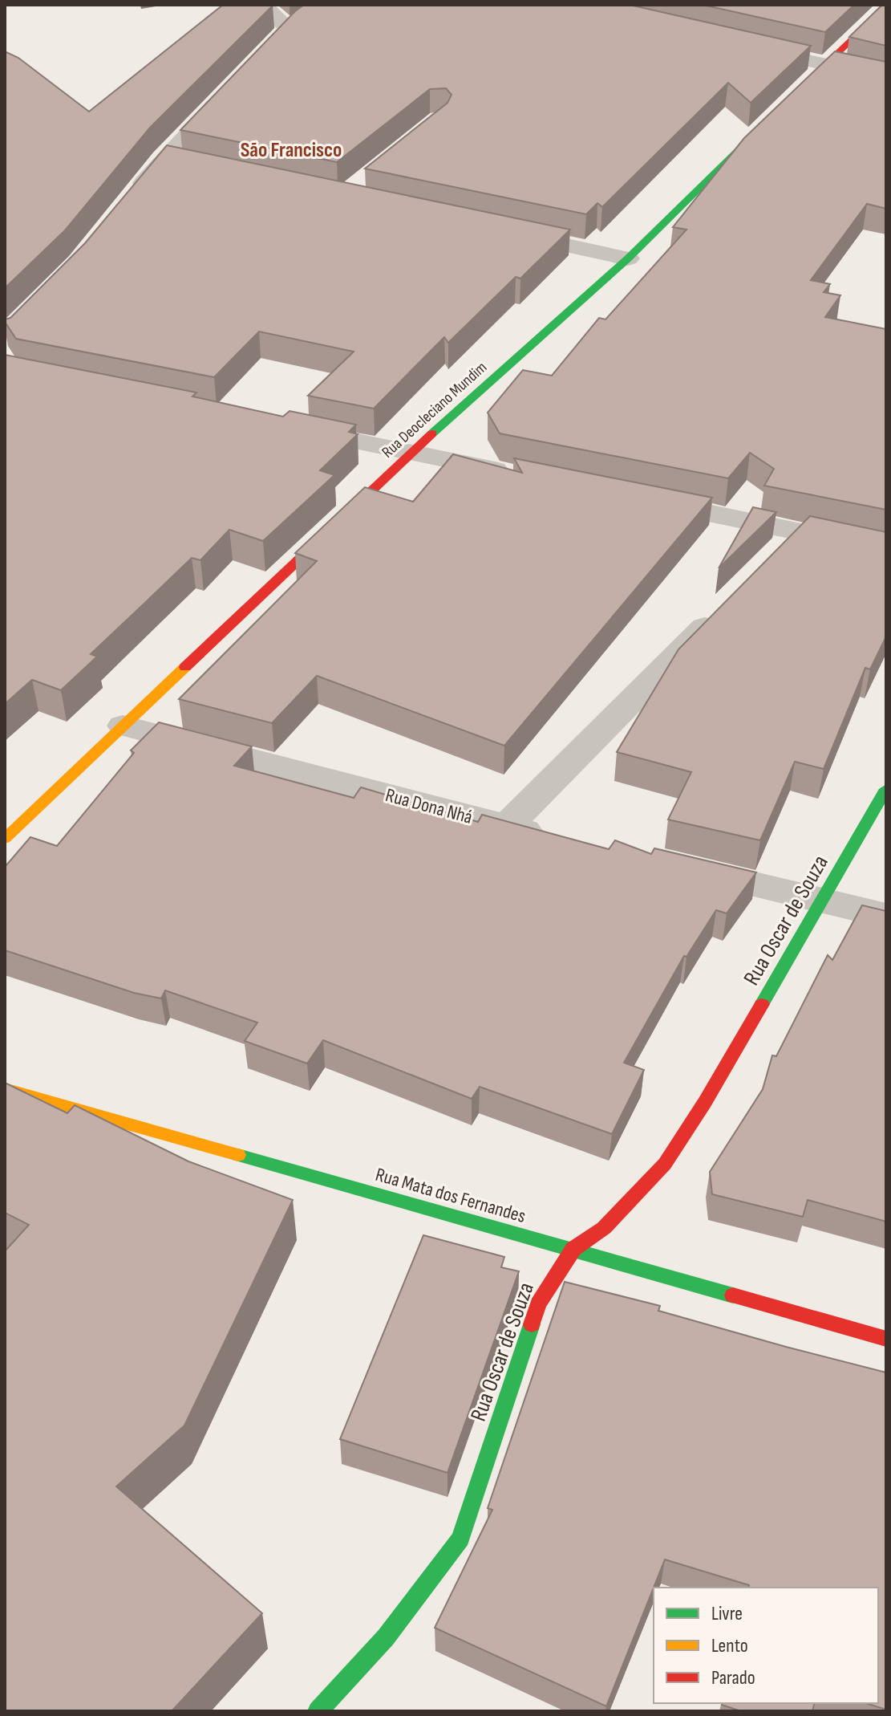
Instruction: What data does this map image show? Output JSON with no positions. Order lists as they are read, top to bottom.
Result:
{
  "streets": {
    "street": [
      "Rua Deocleciano Mundim",
      "Rua Dona Nhá",
      "Rua Oscar de Souza",
      "Rua Mata dos Fernandes"
    ]
  },
  "crossings": [
    ["Rua Deocleciano Mundim", "Rua Dona Nhá"],
    ["Rua Oscar de Souza", "Rua Mata dos Fernandes"]
  ],
  "districts": ["São Francisco"],
  "legend": ["Livre", "Lento", "Parado"]
}
